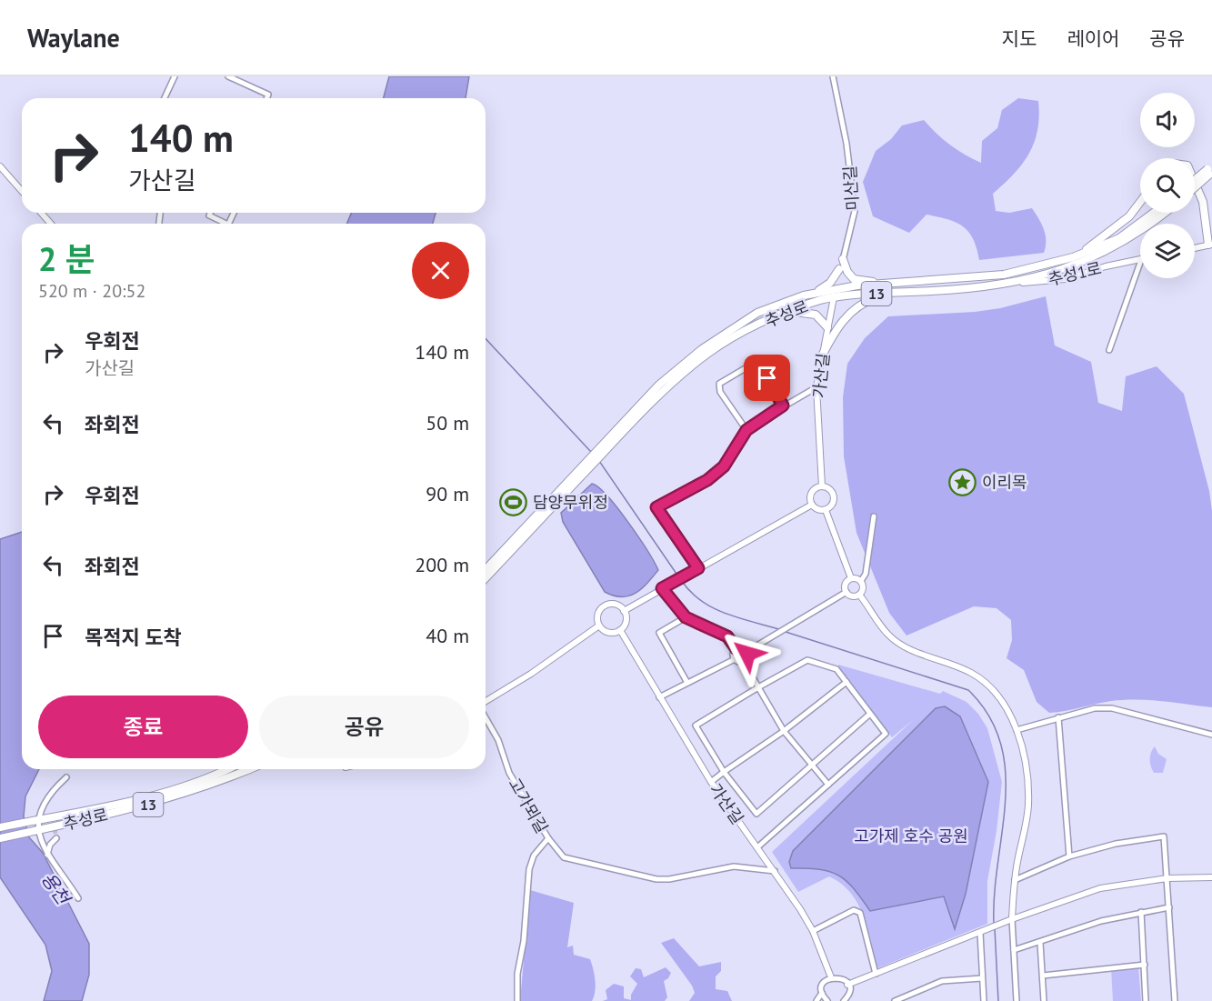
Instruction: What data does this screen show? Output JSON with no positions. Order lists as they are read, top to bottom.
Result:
{
  "streets": {
    "main road": ["13", "추성로"],
    "street": [
      "미산길",
      "추성1로",
      "가산길",
      "고가뫼길"
    ]
  },
  "crossings": [
    ["미산길", "추성로"],
    ["미산길", "가산길"],
    ["추성1로", "추성로"],
    ["추성로", "가산길"]
  ],
  "water": ["용천"],
  "parks": ["고가제 호수 공원"],
  "places": {
    "place": ["이리목"],
    "sports": ["담양무위정"]
  },
  "page": {
    "header": "Waylane",
    "nav": ["지도", "레이어", "공유"],
    "turn": ["140 m", "가산길"],
    "heading": ["2 분", "520 m · 20:52"],
    "list": [
      {
        "name": "우회전",
        "note": "가산길",
        "value": "140 m"
      },
      {
        "name": "좌회전",
        "value": "50 m"
      },
      {
        "name": "우회전",
        "value": "90 m"
      },
      {
        "name": "좌회전",
        "value": "200 m"
      },
      {
        "name": "목적지 도착",
        "value": "40 m"
      }
    ],
    "buttons": ["종료", "공유"]
  }
}
